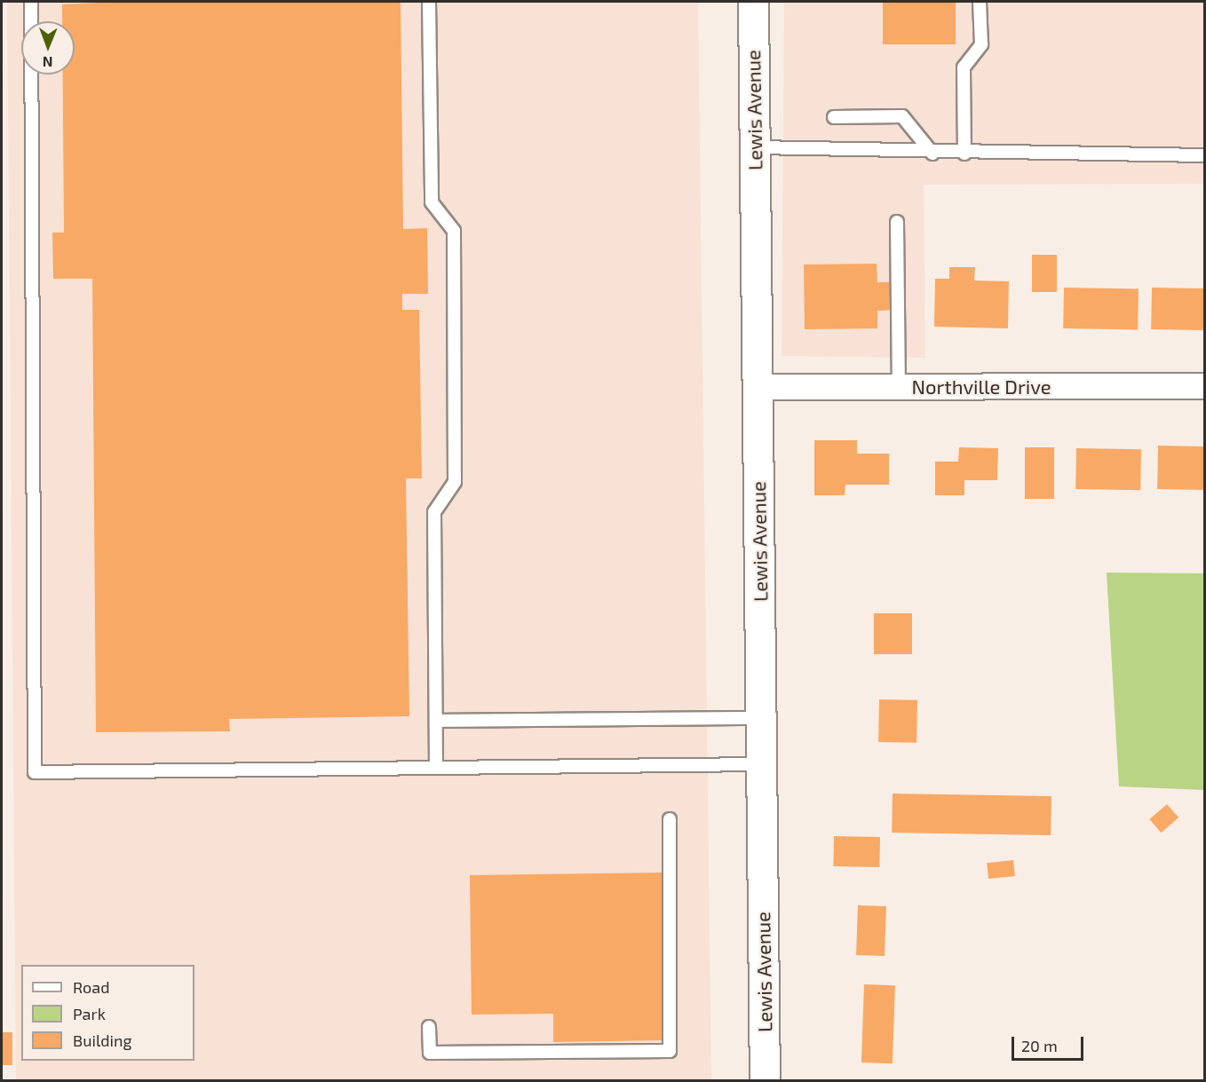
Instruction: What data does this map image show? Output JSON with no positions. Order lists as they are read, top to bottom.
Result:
{
  "streets": {
    "main road": ["Lewis Avenue"],
    "street": ["Northville Drive"]
  },
  "crossings": [
    ["Lewis Avenue", "Northville Drive"]
  ],
  "legend": ["Road", "Park", "Building"],
  "scale_bar": "20 m",
  "north": "bottom"
}
